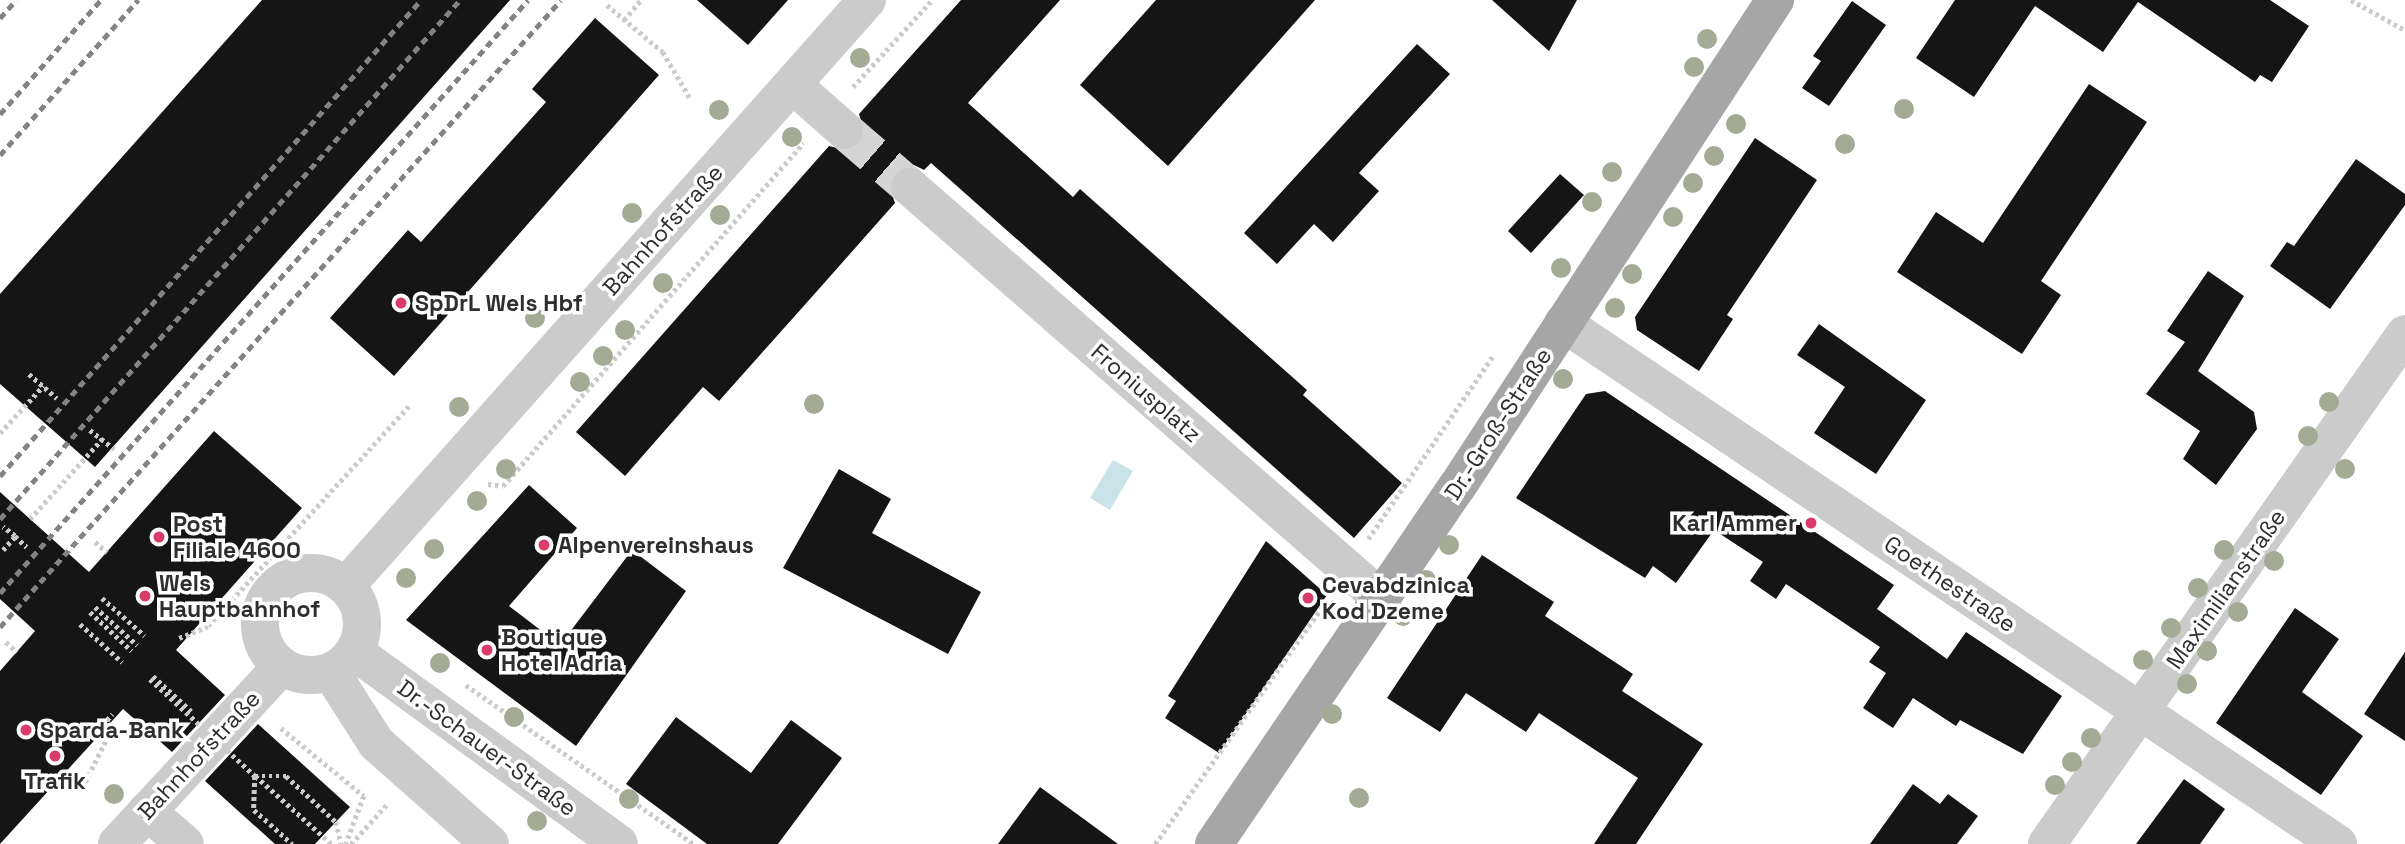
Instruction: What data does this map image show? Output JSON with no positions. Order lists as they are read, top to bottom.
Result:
{
  "streets": {
    "main road": ["Dr.-Groß-Straße"],
    "street": [
      "Bahnhofstraße",
      "Froniusplatz",
      "Goethestraße",
      "Maximilianstraße",
      "Dr.-Schauer-Straße"
    ]
  },
  "crossings": [
    ["Bahnhofstraße", "Dr.-Schauer-Straße"],
    ["Froniusplatz", "Dr.-Groß-Straße"],
    ["Dr.-Groß-Straße", "Goethestraße"],
    ["Goethestraße", "Maximilianstraße"]
  ],
  "places": [
    "SpDrL Wels Hbf",
    "Karl Ammer",
    "Post Filiale 4600",
    "Alpenvereinshaus",
    "Wels Hauptbahnhof",
    "Cevabdzinica Kod Dzeme",
    "Boutique Hotel Adria",
    "Sparda-Bank",
    "Trafik"
  ]
}
